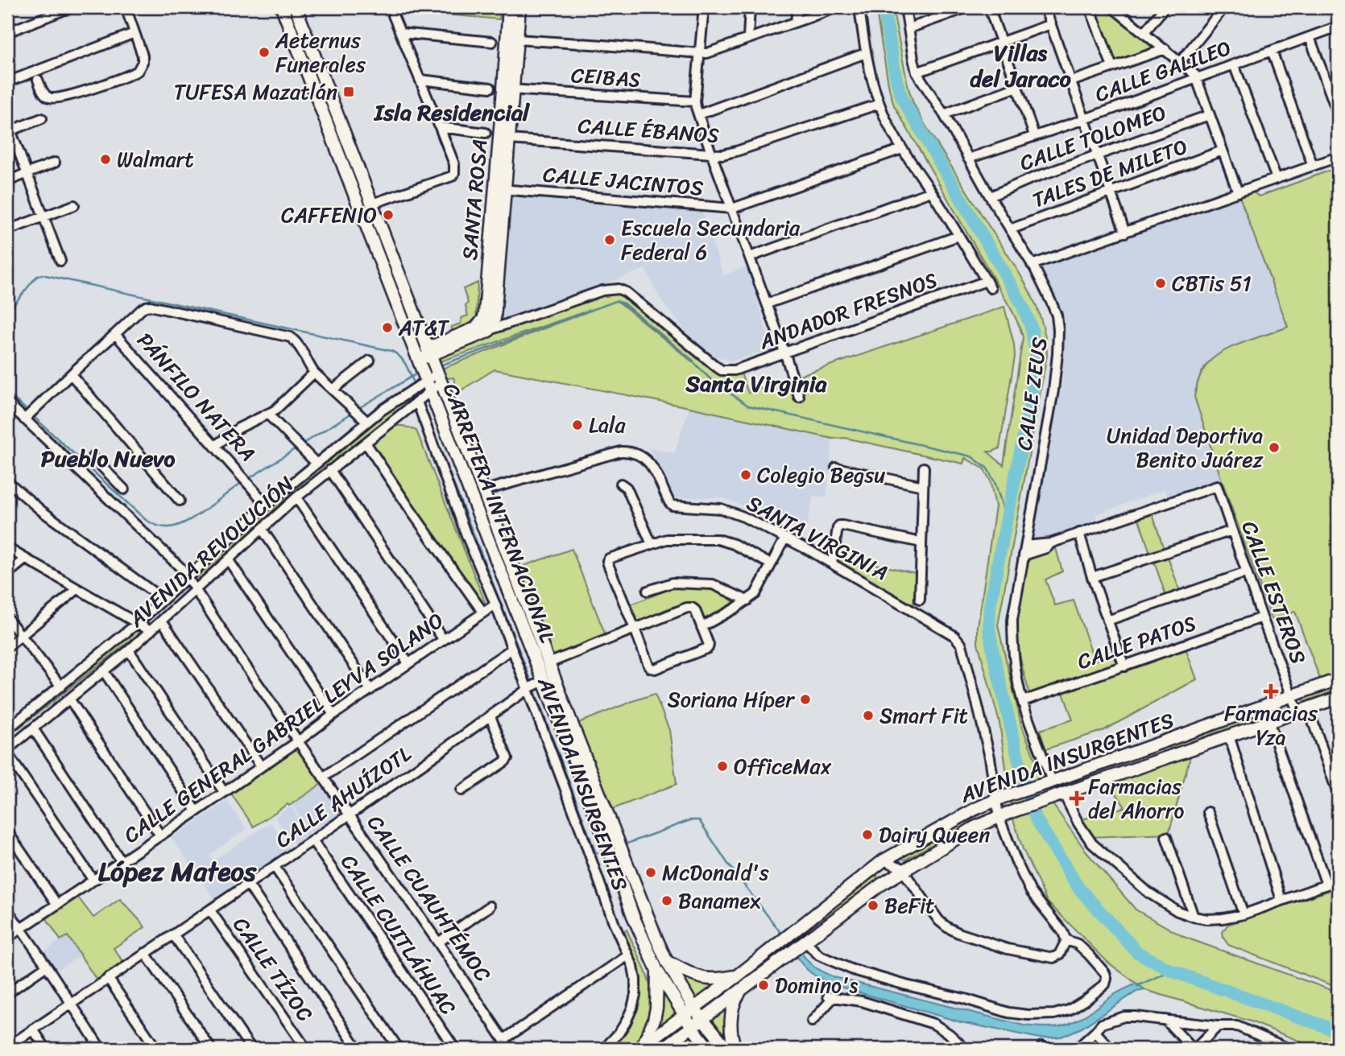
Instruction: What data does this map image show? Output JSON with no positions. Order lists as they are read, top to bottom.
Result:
{
  "streets": {
    "main road": ["SANTA ROSA", "CARRETERA INTERNACIONAL", "AVENIDA INSURGENTES"],
    "street": [
      "CALLE GALILEO",
      "CEIBAS",
      "CALLE ÉBANOS",
      "CALLE TOLOMEO",
      "TALES DE MILETO",
      "CALLE JACINTOS",
      "ANDADOR FRESNOS",
      "CALLE ZEUS",
      "PÁNFILO NATERA",
      "SANTA VIRGINIA",
      "AVENIDA REVOLUCIÓN",
      "CALLE ESTEROS",
      "CALLE PATOS",
      "CALLE GENERAL GABRIEL LEYVA SOLANO",
      "CALLE AHUÍZOTL",
      "CALLE CUAUHTÉMOC",
      "CALLE CUITLÁHUAC",
      "CALLE TÍZOC"
    ]
  },
  "crossings": [
    ["CALLE GALILEO", "CALLE ZEUS"],
    ["CEIBAS", "SANTA ROSA"],
    ["CALLE TOLOMEO", "CALLE ZEUS"],
    ["TALES DE MILETO", "CALLE ZEUS"],
    ["CALLE JACINTOS", "SANTA ROSA"],
    ["CALLE ZEUS", "CALLE PATOS"],
    ["CALLE ZEUS", "AVENIDA INSURGENTES"],
    ["PÁNFILO NATERA", "AVENIDA REVOLUCIÓN"],
    ["PÁNFILO NATERA", "CALLE CUAUHTÉMOC"],
    ["CARRETERA INTERNACIONAL", "SANTA VIRGINIA"],
    ["CARRETERA INTERNACIONAL", "AVENIDA REVOLUCIÓN"],
    ["CARRETERA INTERNACIONAL", "AVENIDA INSURGENTES"],
    ["CARRETERA INTERNACIONAL", "CALLE AHUÍZOTL"],
    ["SANTA VIRGINIA", "AVENIDA INSURGENTES"],
    ["AVENIDA REVOLUCIÓN", "AVENIDA INSURGENTES"],
    ["AVENIDA REVOLUCIÓN", "CALLE CUAUHTÉMOC"],
    ["CALLE ESTEROS", "CALLE PATOS"],
    ["CALLE ESTEROS", "AVENIDA INSURGENTES"],
    ["CALLE GENERAL GABRIEL LEYVA SOLANO", "AVENIDA INSURGENTES"],
    ["CALLE GENERAL GABRIEL LEYVA SOLANO", "CALLE CUAUHTÉMOC"],
    ["AVENIDA INSURGENTES", "CALLE AHUÍZOTL"],
    ["CALLE AHUÍZOTL", "CALLE CUAUHTÉMOC"],
    ["CALLE AHUÍZOTL", "CALLE CUITLÁHUAC"],
    ["CALLE AHUÍZOTL", "CALLE TÍZOC"]
  ],
  "districts": [
    "Villas del Jaraco",
    "Isla Residencial",
    "Santa Virginia",
    "Pueblo Nuevo",
    "López Mateos"
  ],
  "places": {
    "other": [
      "Aeternus Funerales",
      "Walmart",
      "CAFFENIO",
      "Escuela Secundaria Federal 6",
      "CBTis 51",
      "AT&T",
      "Lala",
      "Unidad Deportiva Benito Juárez",
      "Colegio Begsu",
      "Soriana Híper",
      "Smart Fit",
      "OfficeMax",
      "Dairy Queen",
      "McDonald's",
      "Banamex",
      "BeFit",
      "Domino's"
    ],
    "transit": ["TUFESA Mazatlán"],
    "health": ["Farmacias Yza", "Farmacias del Ahorro"]
  }
}
